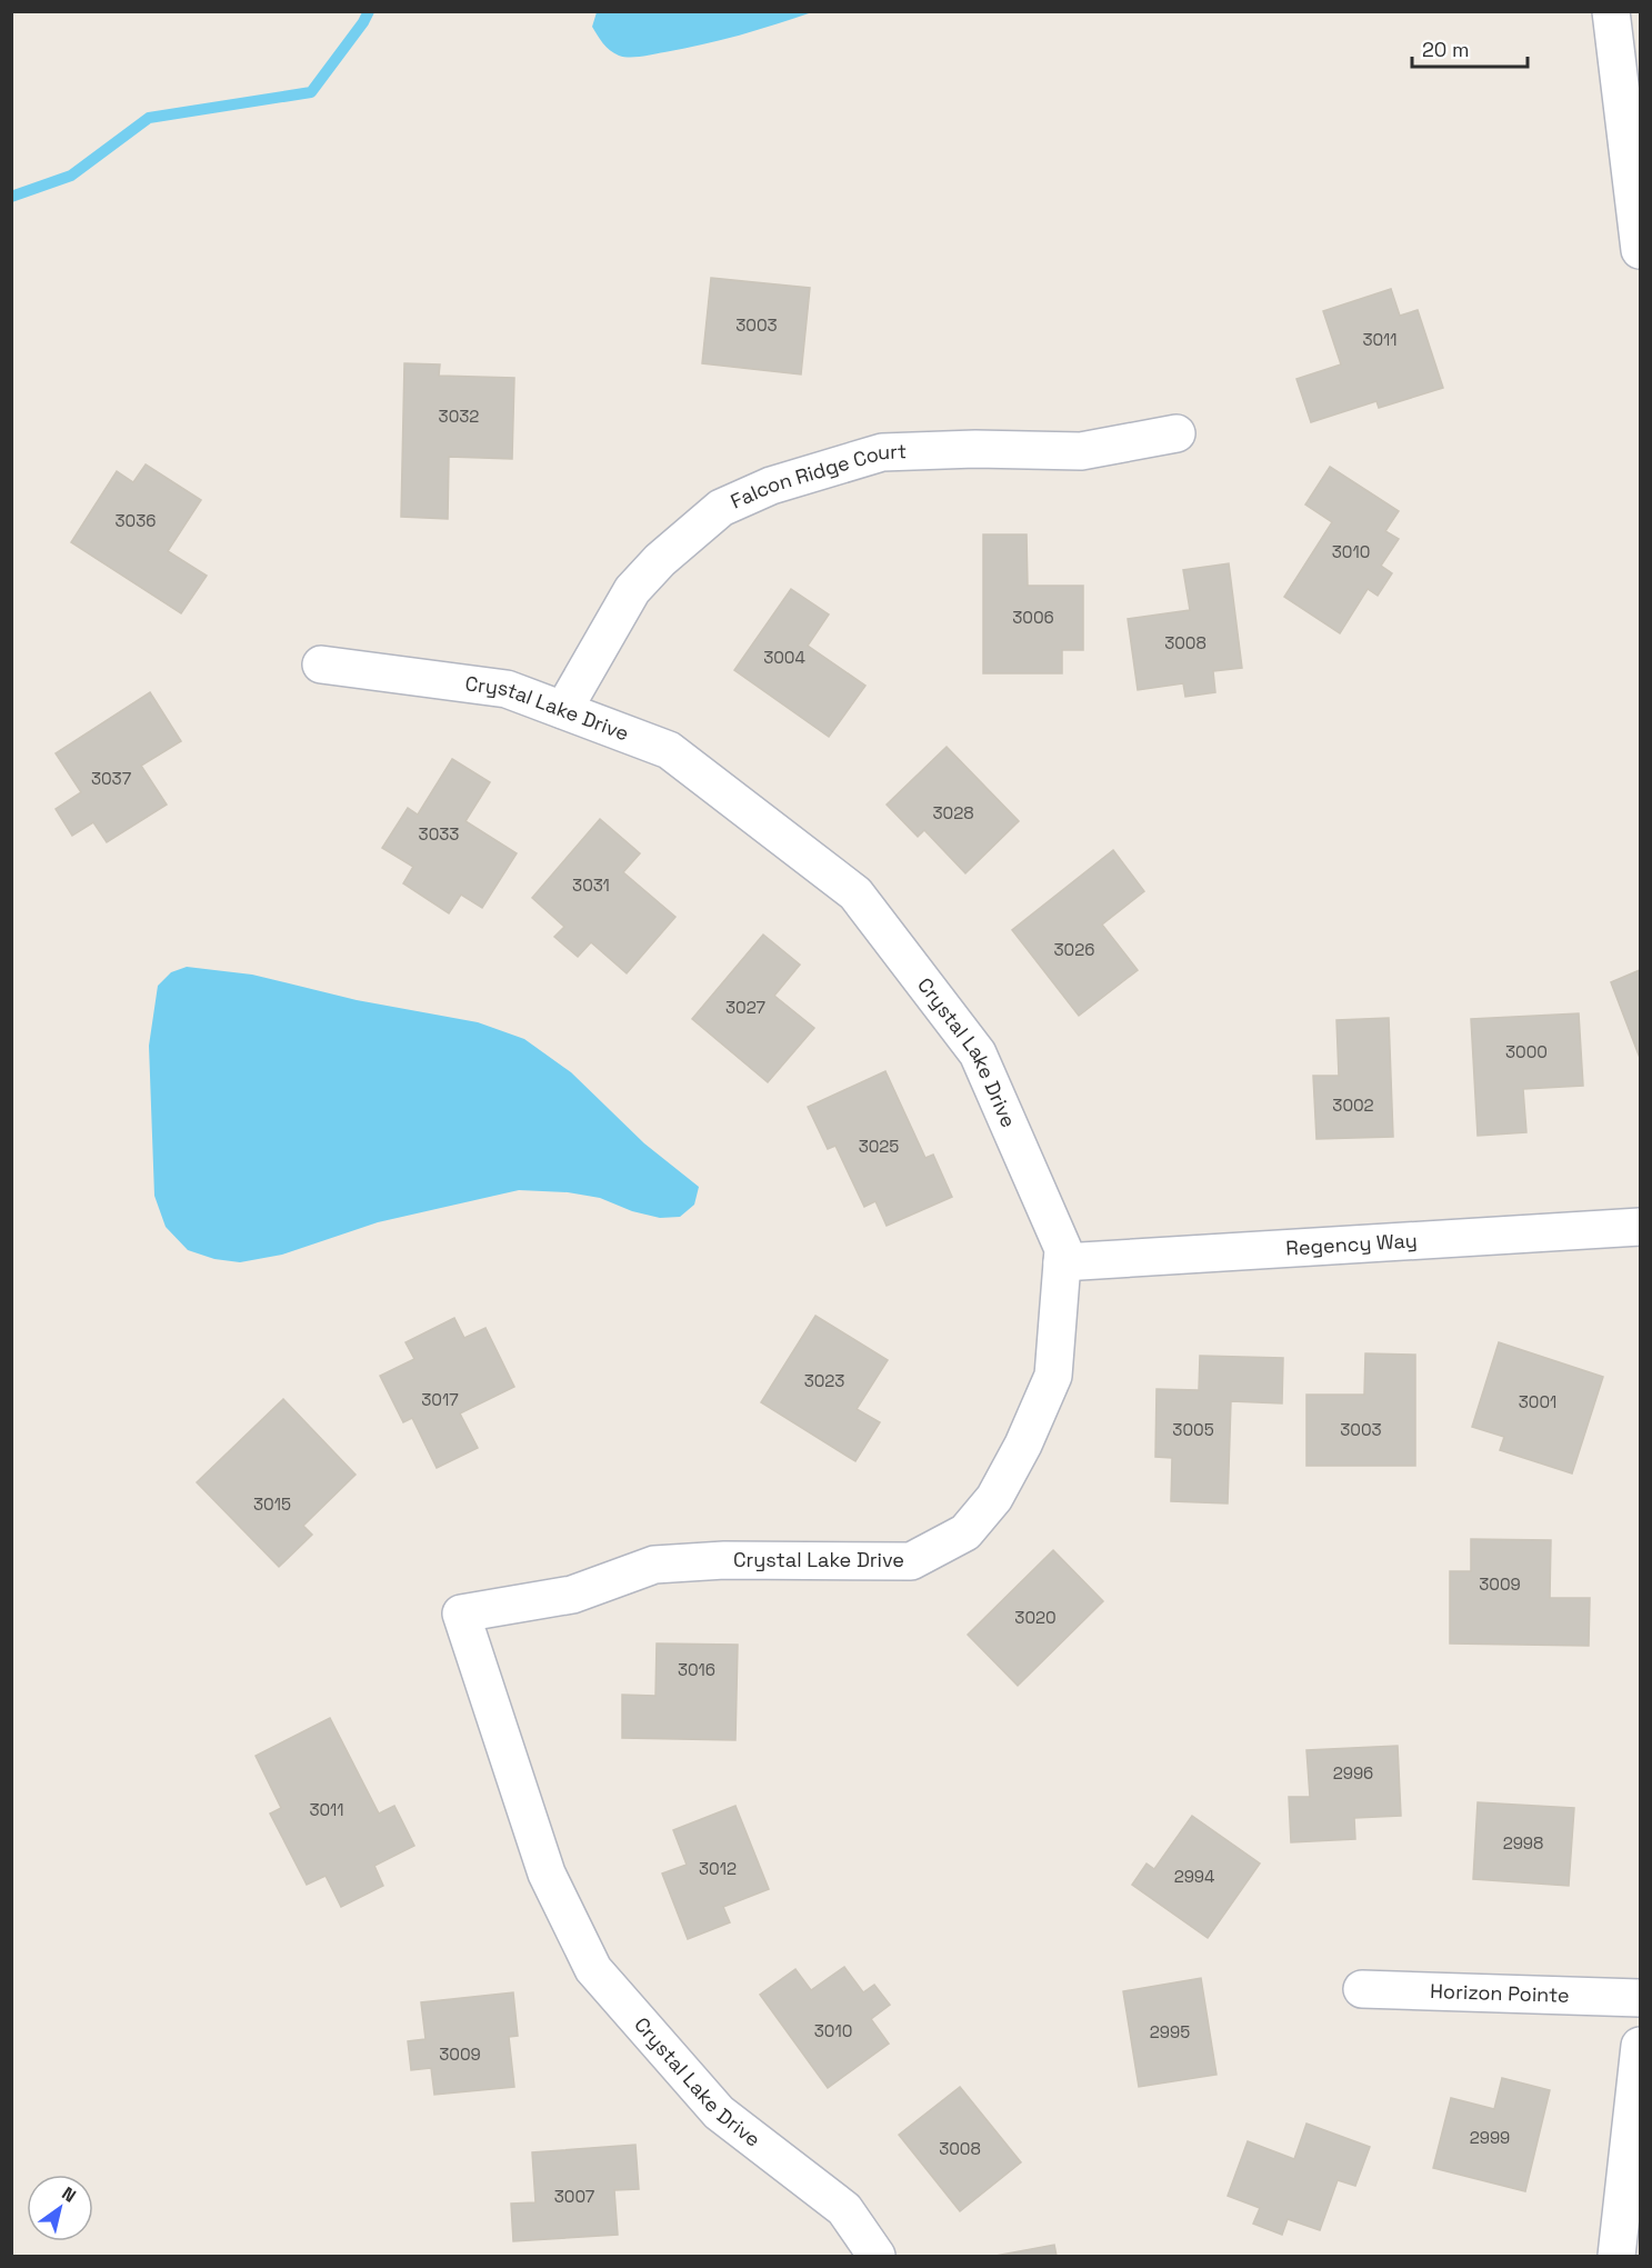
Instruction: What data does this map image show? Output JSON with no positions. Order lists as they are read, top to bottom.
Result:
{
  "streets": {
    "street": [
      "Falcon Ridge Court",
      "Crystal Lake Drive",
      "Regency Way",
      "Horizon Pointe"
    ]
  },
  "crossings": [
    ["Falcon Ridge Court", "Crystal Lake Drive"],
    ["Crystal Lake Drive", "Regency Way"]
  ],
  "house_numbers": [
    "3003",
    "3011",
    "3032",
    "3036",
    "3010",
    "3006",
    "3008",
    "3004",
    "3037",
    "3028",
    "3033",
    "3031",
    "3026",
    "3027",
    "3000",
    "3002",
    "3025",
    "3023",
    "3017",
    "3001",
    "3005",
    "3003",
    "3015",
    "3009",
    "3020",
    "3016",
    "2996",
    "3011",
    "2998",
    "3012",
    "2994",
    "3010",
    "2995",
    "3009",
    "2999",
    "3008",
    "3007"
  ],
  "scale_bar": "20 m",
  "north": "top right"
}
